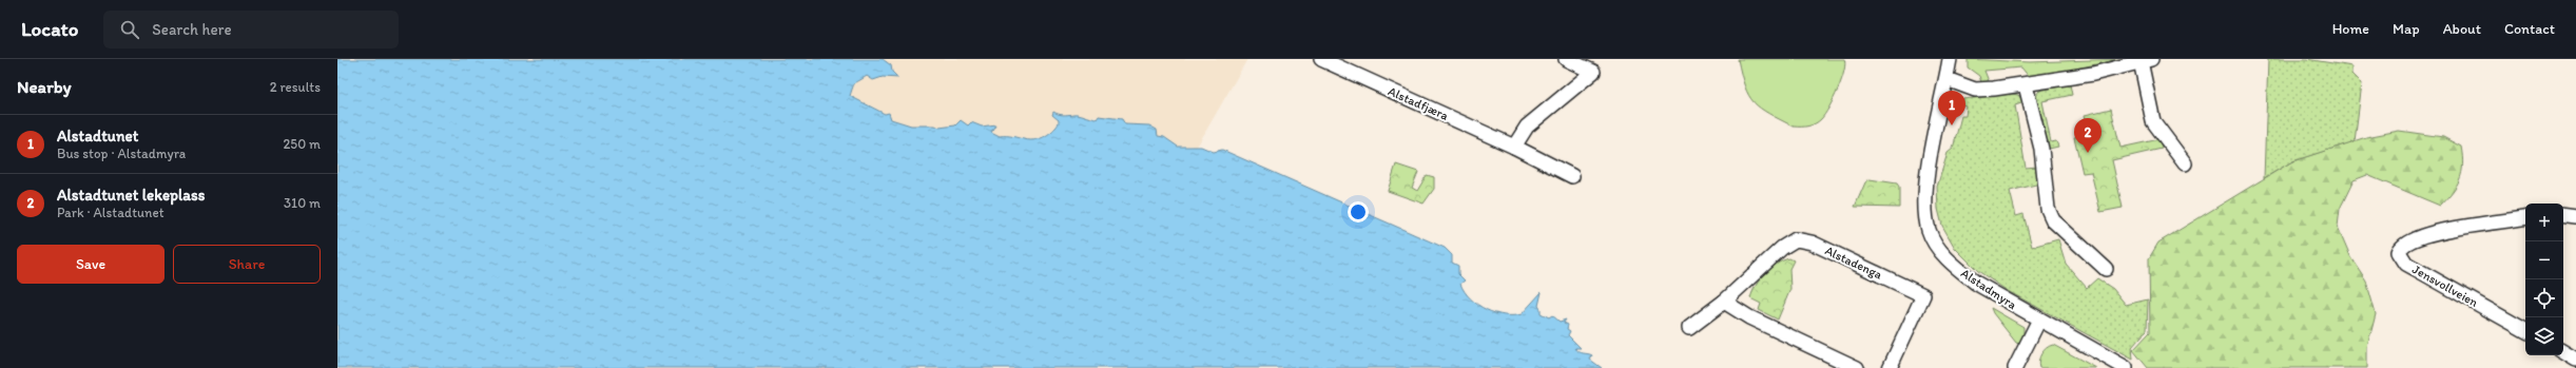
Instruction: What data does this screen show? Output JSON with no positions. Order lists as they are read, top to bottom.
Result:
{
  "streets": {
    "street": [
      "Alstadfjæra",
      "Alstadenga",
      "Jensvollveien",
      "Alstadmyra"
    ]
  },
  "page": {
    "header": "Locato",
    "search": "Search here",
    "nav": [
      "Home",
      "Map",
      "About",
      "Contact"
    ],
    "heading": ["Nearby", "2 results"],
    "pins": ["1", "2"],
    "list": [
      {
        "mark": "1",
        "name": "Alstadtunet",
        "note": "Bus stop · Alstadmyra",
        "value": "250 m"
      },
      {
        "mark": "2",
        "name": "Alstadtunet lekeplass",
        "note": "Park · Alstadtunet",
        "value": "310 m"
      }
    ],
    "map_buttons": ["+", "−"],
    "buttons": ["Save", "Share"]
  }
}
